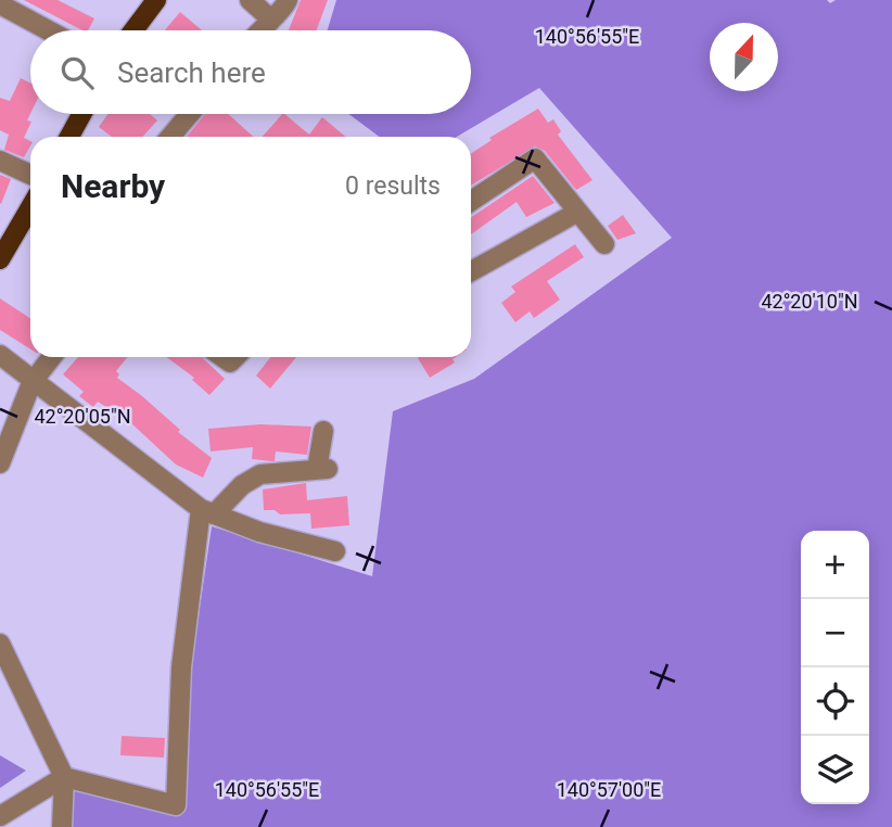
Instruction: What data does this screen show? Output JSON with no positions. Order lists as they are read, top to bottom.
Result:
{
  "north": "top",
  "page": {
    "search": "Search here",
    "heading": ["Nearby", "0 results"],
    "map_buttons": ["+", "−"]
  },
  "coordinates": [
    "140°56'55\"E",
    "42°20'10\"N",
    "42°20'05\"N",
    "140°57'00\"E"
  ]
}
